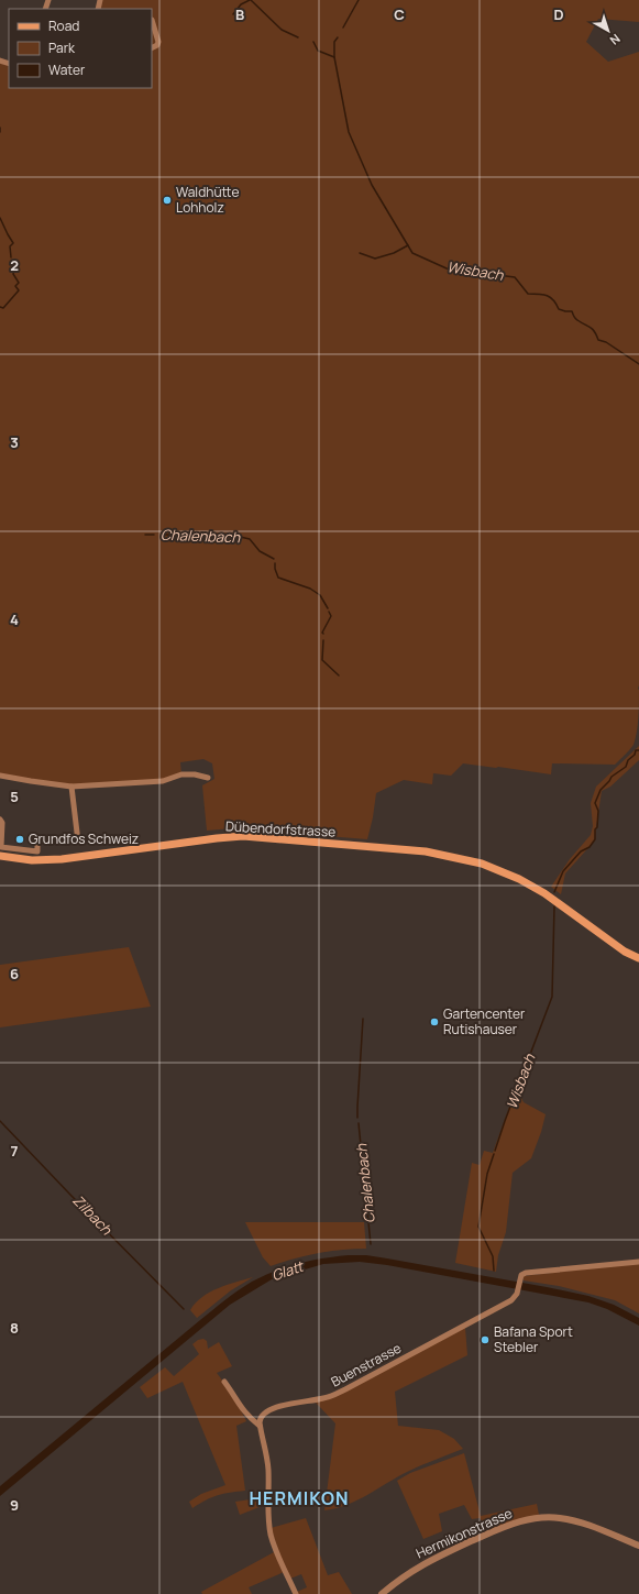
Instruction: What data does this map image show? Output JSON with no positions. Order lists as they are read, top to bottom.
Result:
{
  "streets": {
    "main road": ["Dübendorfstrasse"],
    "street": ["Buenstrasse", "Hermikonstrasse"]
  },
  "districts": ["HERMIKON"],
  "water": [
    "Wisbach",
    "Chalenbach",
    "Zilbach",
    "Glatt"
  ],
  "places": [
    "Waldhütte Lohholz",
    "Grundfos Schweiz",
    "Gartencenter Rutishauser",
    "Bafana Sport Stebler"
  ],
  "legend": ["Road", "Park", "Water"],
  "north": "bottom right",
  "grid": {
    "columns": ["B", "C", "D"],
    "rows": [
      "2",
      "3",
      "4",
      "5",
      "6",
      "7",
      "8",
      "9"
    ]
  }
}
